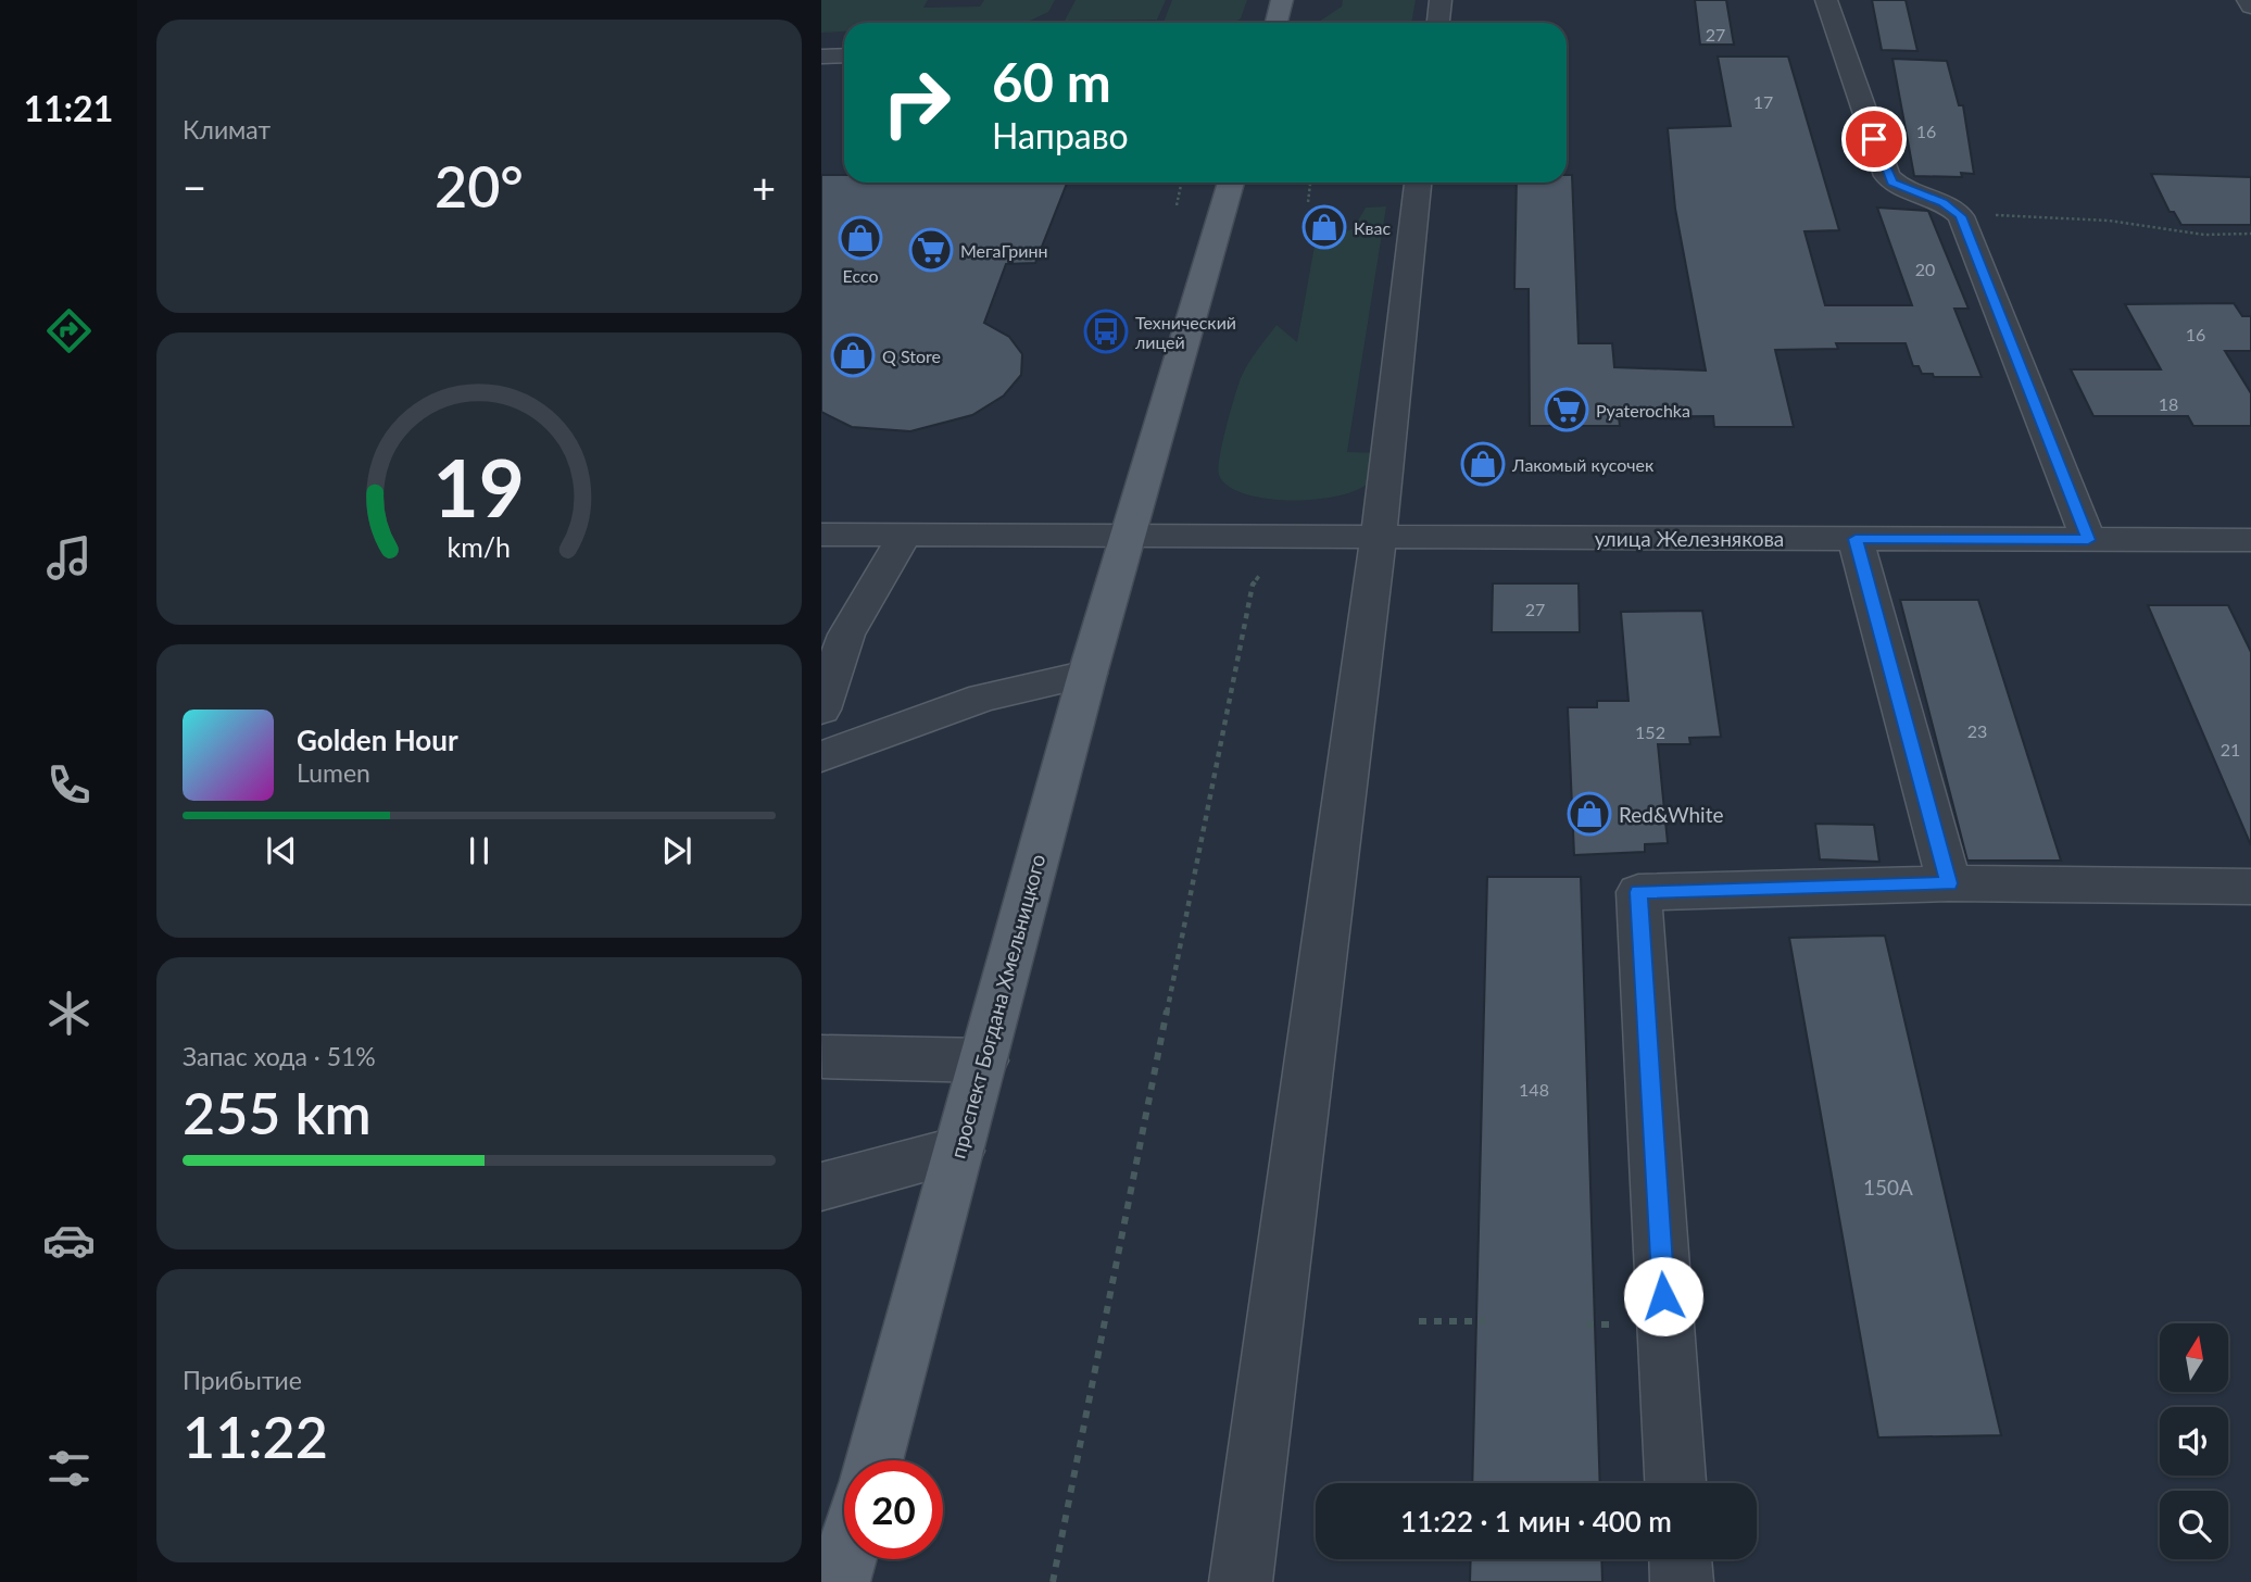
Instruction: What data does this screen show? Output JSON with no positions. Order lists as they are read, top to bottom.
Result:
{
  "streets": {
    "main road": ["проспект Богдана Хмельницкого"],
    "street": ["улица Железнякова"]
  },
  "crossings": [
    ["улица Железнякова", "проспект Богдана Хмельницкого"]
  ],
  "places": {
    "shop": [
      "Квас",
      "Ecco",
      "Q Store",
      "Лакомый кусочек",
      "Red&White"
    ],
    "supermarket": ["МегаГринн", "Pyaterochka"],
    "bus stop": ["Технический лицей"]
  },
  "house_numbers": [
    "27",
    "17",
    "16",
    "20",
    "16",
    "18",
    "27",
    "23",
    "152",
    "21",
    "148",
    "150А"
  ],
  "north": "top",
  "page": {
    "tabs": "11:21",
    "tile": [
      "Климат",
      ["Запас хода · 51%", "255 km"],
      ["Прибытие", "11:22"]
    ],
    "turn": ["60 m", "Направо"],
    "heat": ["−", "20°", "+"],
    "song": ["Golden Hour", "Lumen"],
    "limit": "20",
    "trip": "11:22 · 1 мин · 400 m",
    "gauge": ["19", "km/h"]
  }
}
